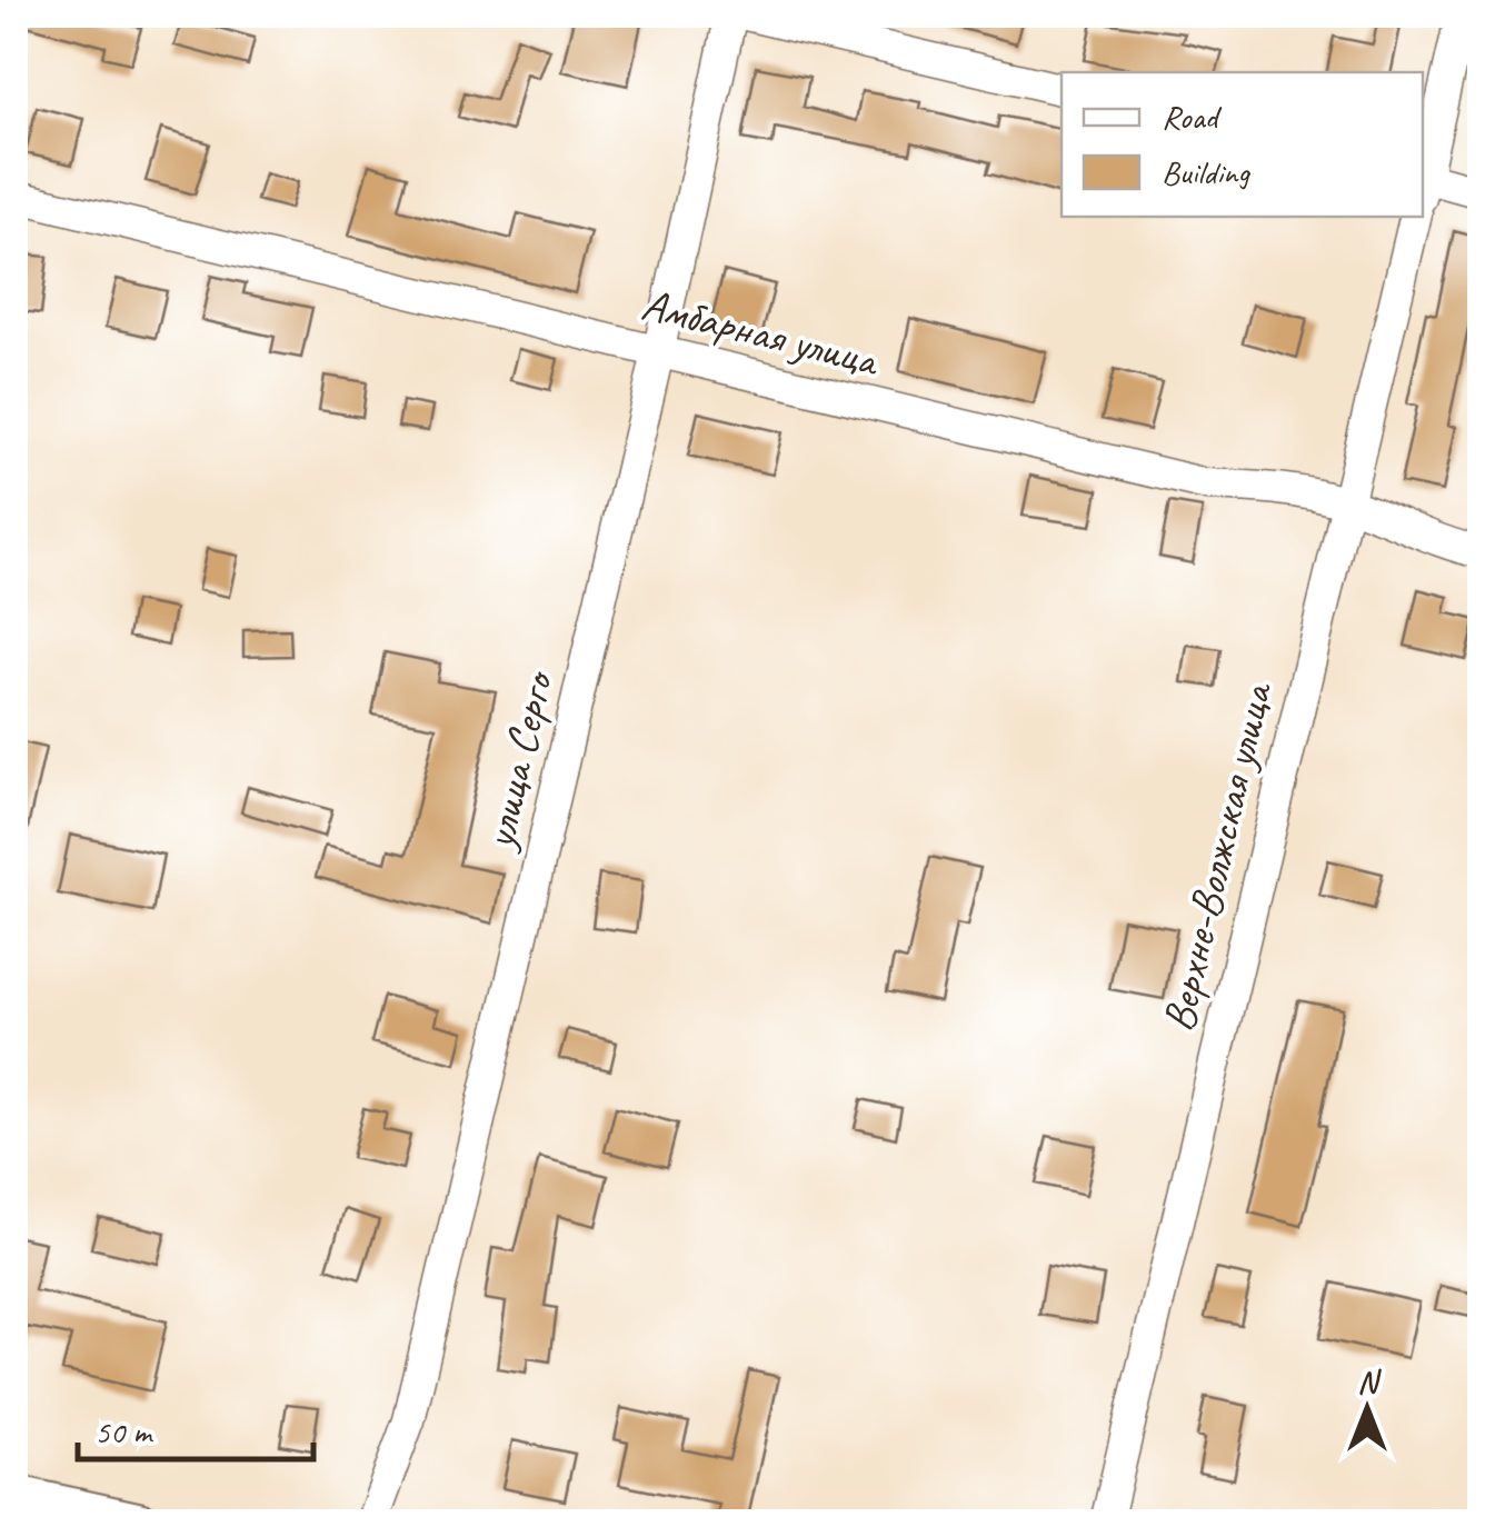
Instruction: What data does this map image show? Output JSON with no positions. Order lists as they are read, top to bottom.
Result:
{
  "streets": {
    "street": ["Амбарная улица", "улица Серго", "Верхне-Волжская улица"]
  },
  "crossings": [
    ["Амбарная улица", "улица Серго"],
    ["Амбарная улица", "Верхне-Волжская улица"]
  ],
  "legend": ["Road", "Building"],
  "scale_bar": "50 m",
  "north": "top"
}
